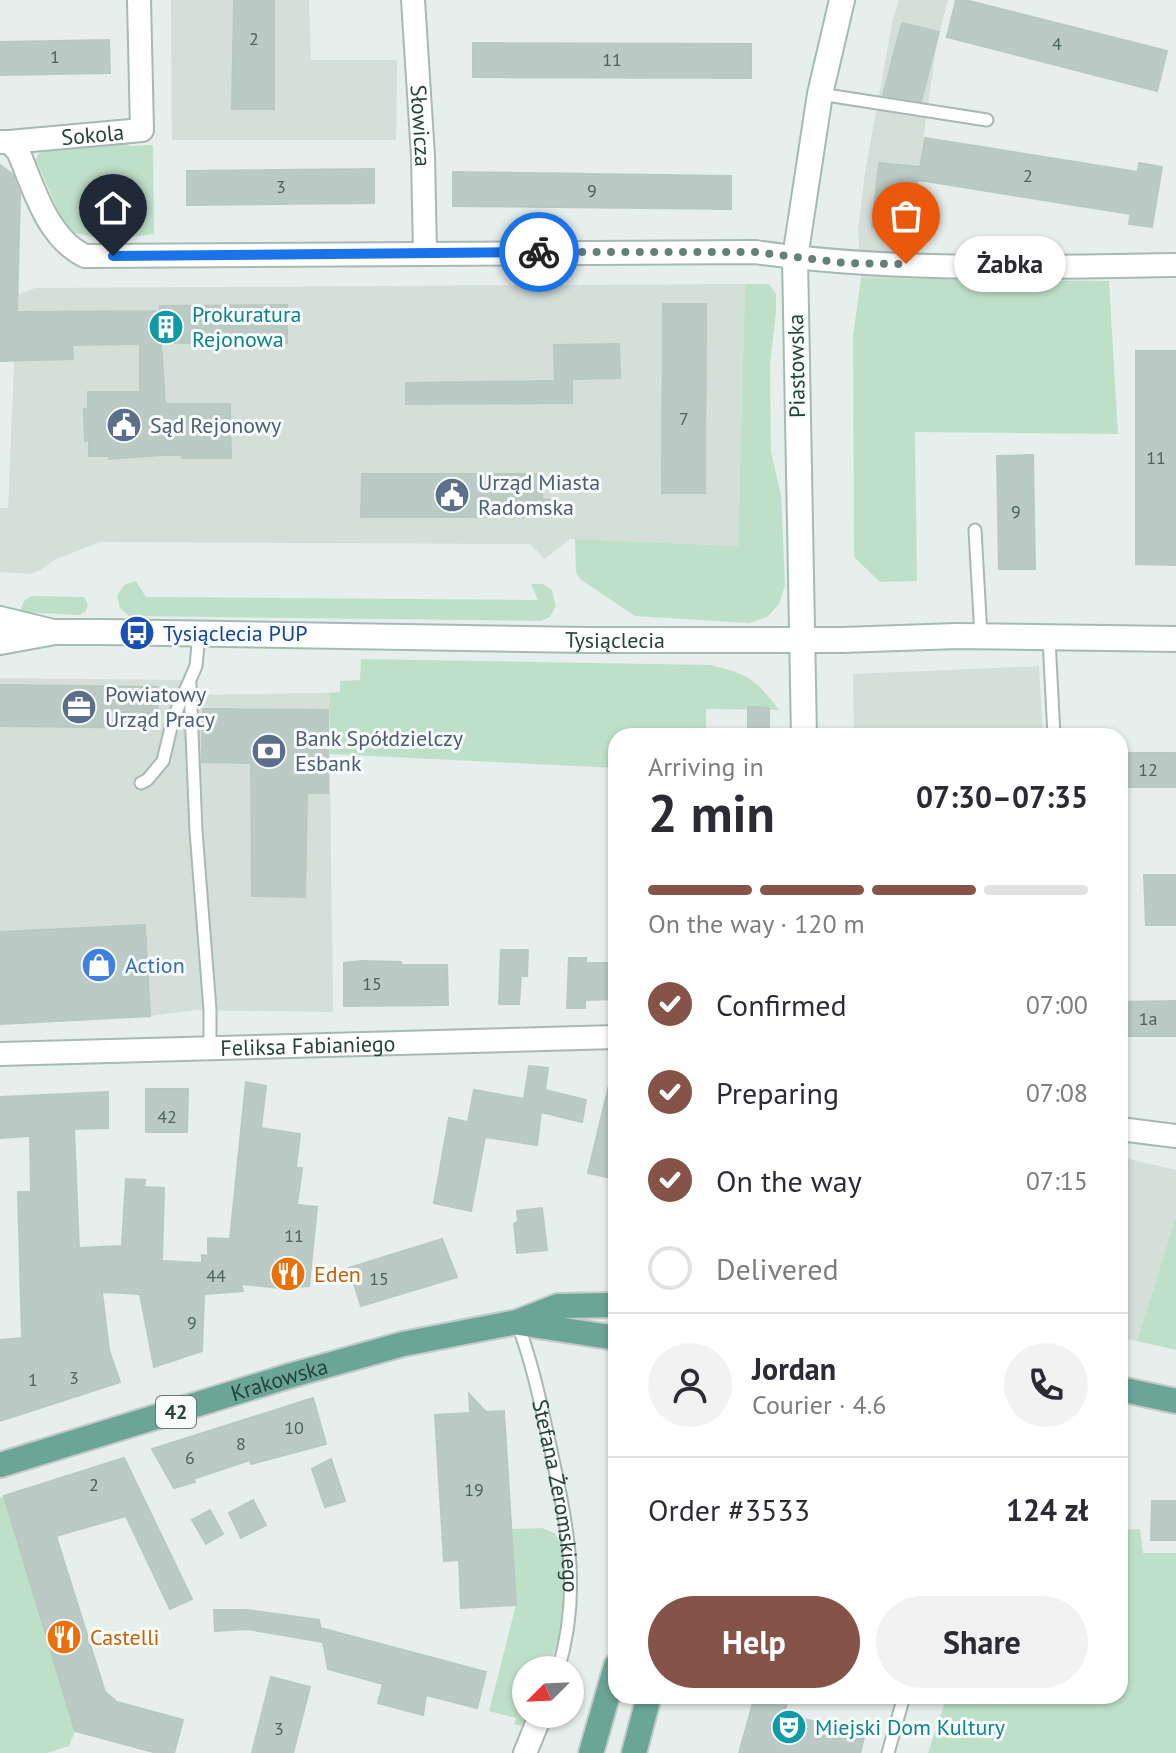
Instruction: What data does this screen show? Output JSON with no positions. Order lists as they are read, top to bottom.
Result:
{
  "streets": {
    "main road": ["Krakowska", "42"],
    "street": [
      "Słowicza",
      "Sokola",
      "Piastowska",
      "Tysiąclecia",
      "Feliksa Fabianiego"
    ],
    "lane": ["Stefana Żeromskiego"]
  },
  "crossings": [
    ["Piastowska", "Tysiąclecia"],
    ["Krakowska", "Stefana Żeromskiego"]
  ],
  "places": {
    "other": ["Żabka"],
    "building": ["Prokuratura Rejonowa"],
    "public building": ["Sąd Rejonowy", "Urząd Miasta Radomska"],
    "bus stop": ["Tysiąclecia PUP"],
    "office": ["Powiatowy Urząd Pracy"],
    "bank": ["Bank Spółdzielczy Esbank"],
    "shop": ["Action"],
    "restaurant": ["Eden", "Castelli"],
    "theatre": ["Miejski Dom Kultury"]
  },
  "house_numbers": [
    "2",
    "4",
    "1",
    "11",
    "2",
    "3",
    "9",
    "7",
    "11",
    "9",
    "12",
    "15",
    "1a",
    "42",
    "11",
    "44",
    "15",
    "9",
    "3",
    "1",
    "10",
    "8",
    "6",
    "2",
    "19",
    "3"
  ],
  "north": "bottom left",
  "page": {
    "bubble": "Żabka",
    "heading": ["2 min", "Arriving in", "07:30–07:35"],
    "panel": [
      "Jordan",
      "Courier · 4.6",
      "Order #3533",
      "124 zł"
    ],
    "bar": "On the way · 120 m",
    "list": [
      ["Confirmed", "07:00"],
      ["Preparing", "07:08"],
      ["On the way", "07:15"],
      "Delivered"
    ],
    "buttons": ["Help", "Share"]
  }
}
